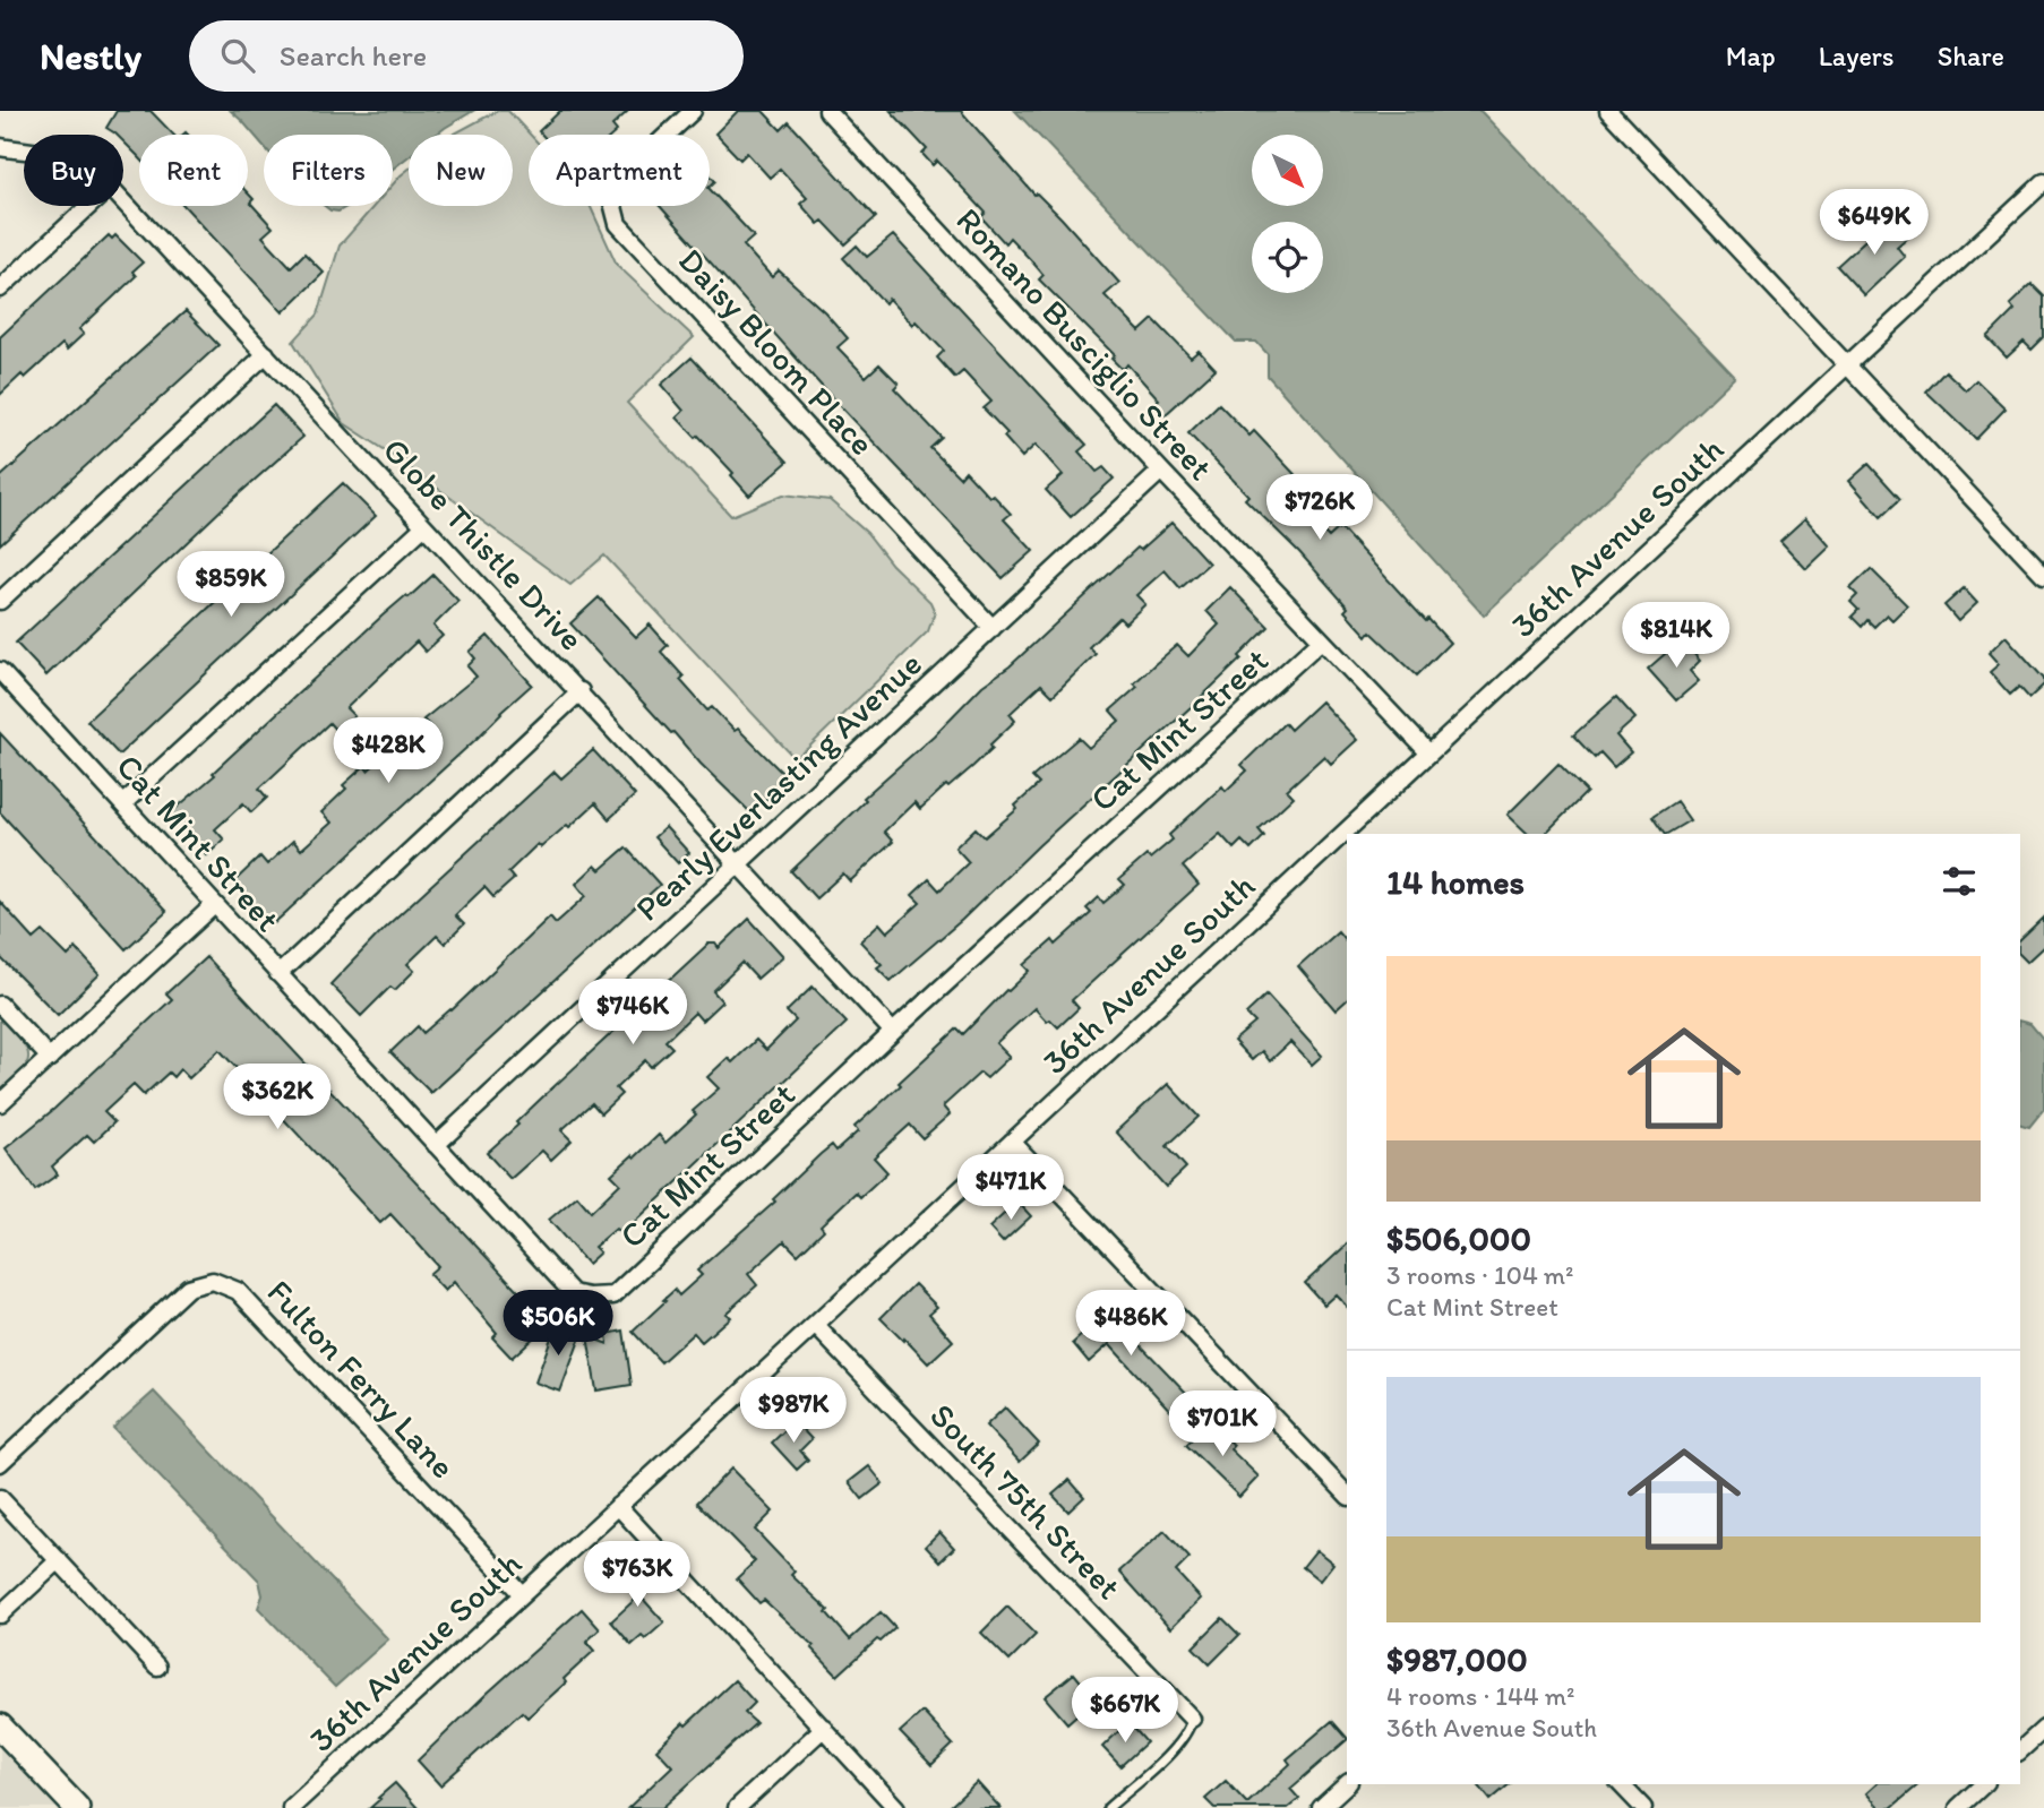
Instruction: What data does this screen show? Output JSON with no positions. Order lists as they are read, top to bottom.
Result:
{
  "streets": {
    "street": [
      "Romano Busciglio Street",
      "Daisy Bloom Place",
      "36th Avenue South",
      "Globe Thistle Drive",
      "Cat Mint Street",
      "Pearly Everlasting Avenue",
      "Fulton Ferry Lane",
      "South 75th Street"
    ]
  },
  "crossings": [
    ["Romano Busciglio Street", "36th Avenue South"],
    ["Romano Busciglio Street", "Cat Mint Street"],
    ["Romano Busciglio Street", "Pearly Everlasting Avenue"],
    ["Daisy Bloom Place", "Pearly Everlasting Avenue"],
    ["36th Avenue South", "Fulton Ferry Lane"],
    ["36th Avenue South", "South 75th Street"],
    ["Globe Thistle Drive", "Cat Mint Street"],
    ["Globe Thistle Drive", "Pearly Everlasting Avenue"],
    ["Cat Mint Street", "Pearly Everlasting Avenue"]
  ],
  "north": "bottom right",
  "page": {
    "header": "Nestly",
    "search": "Search here",
    "nav": ["Map", "Layers", "Share"],
    "chip": [
      "Buy",
      "Rent",
      "Filters",
      "New",
      "Apartment"
    ],
    "price": [
      "$649K",
      "$726K",
      "$859K",
      "$814K",
      "$428K",
      "$746K",
      "$362K",
      "$471K",
      "$506K",
      "$486K",
      "$987K",
      "$701K",
      "$763K",
      "$667K"
    ],
    "heading": "14 homes",
    "list": [
      {
        "name": "$506,000",
        "note": "3 rooms · 104 m² · Cat Mint Street"
      },
      {
        "name": "$987,000",
        "note": "4 rooms · 144 m² · 36th Avenue South"
      }
    ]
  }
}
